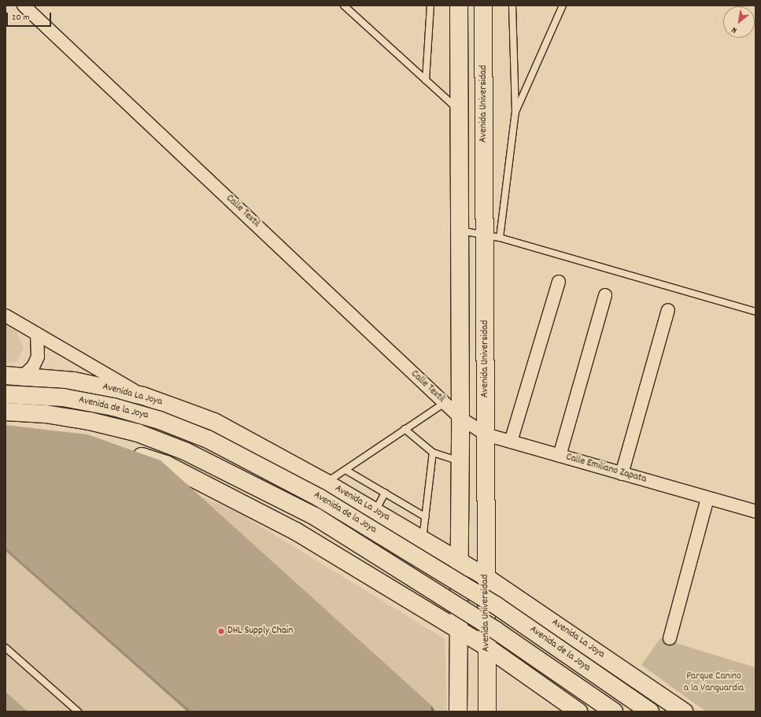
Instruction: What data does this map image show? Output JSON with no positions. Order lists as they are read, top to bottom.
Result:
{
  "streets": {
    "main road": ["Avenida Universidad", "Avenida La Joya", "Avenida de la Joya"],
    "street": ["Calle Textil", "Calle Emiliano Zapata"]
  },
  "crossings": [
    ["Avenida Universidad", "Avenida La Joya"],
    ["Avenida Universidad", "Calle Emiliano Zapata"],
    ["Calle Textil", "Calle Emiliano Zapata"]
  ],
  "parks": ["Parque Canino a la Vanguardia"],
  "places": ["DHL Supply Chain"],
  "scale_bar": "20 m",
  "north": "bottom left"
}
